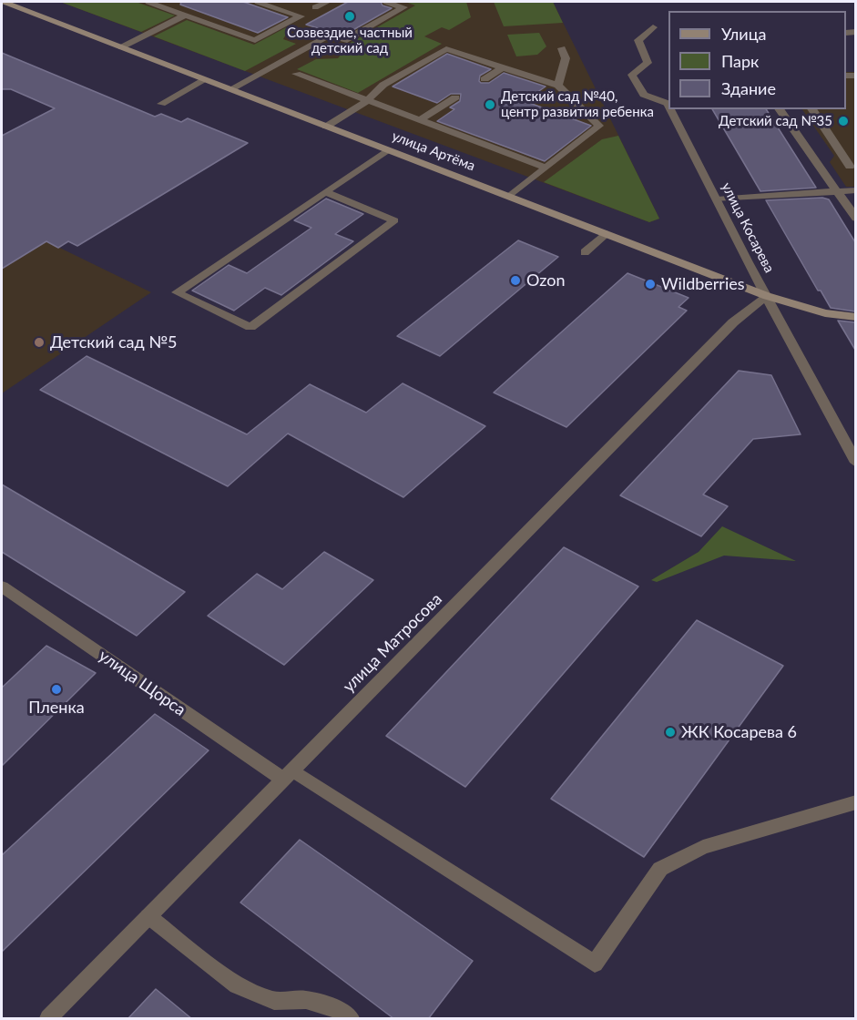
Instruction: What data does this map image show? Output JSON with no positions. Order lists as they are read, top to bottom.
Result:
{
  "streets": {
    "main road": ["улица Артёма"],
    "street": ["улица Косарева", "улица Матросова", "улица Щорса"]
  },
  "crossings": [
    ["улица Артёма", "улица Косарева"],
    ["улица Артёма", "улица Матросова"],
    ["улица Косарева", "улица Матросова"],
    ["улица Матросова", "улица Щорса"]
  ],
  "places": [
    "Созвездие, частный детский сад",
    "Детский сад №40, центр развития ребенка",
    "Детский сад №35",
    "Ozon",
    "Wildberries",
    "Детский сад №5",
    "Пленка",
    "ЖК Косарева 6"
  ],
  "legend": ["Улица", "Парк", "Здание"]
}
